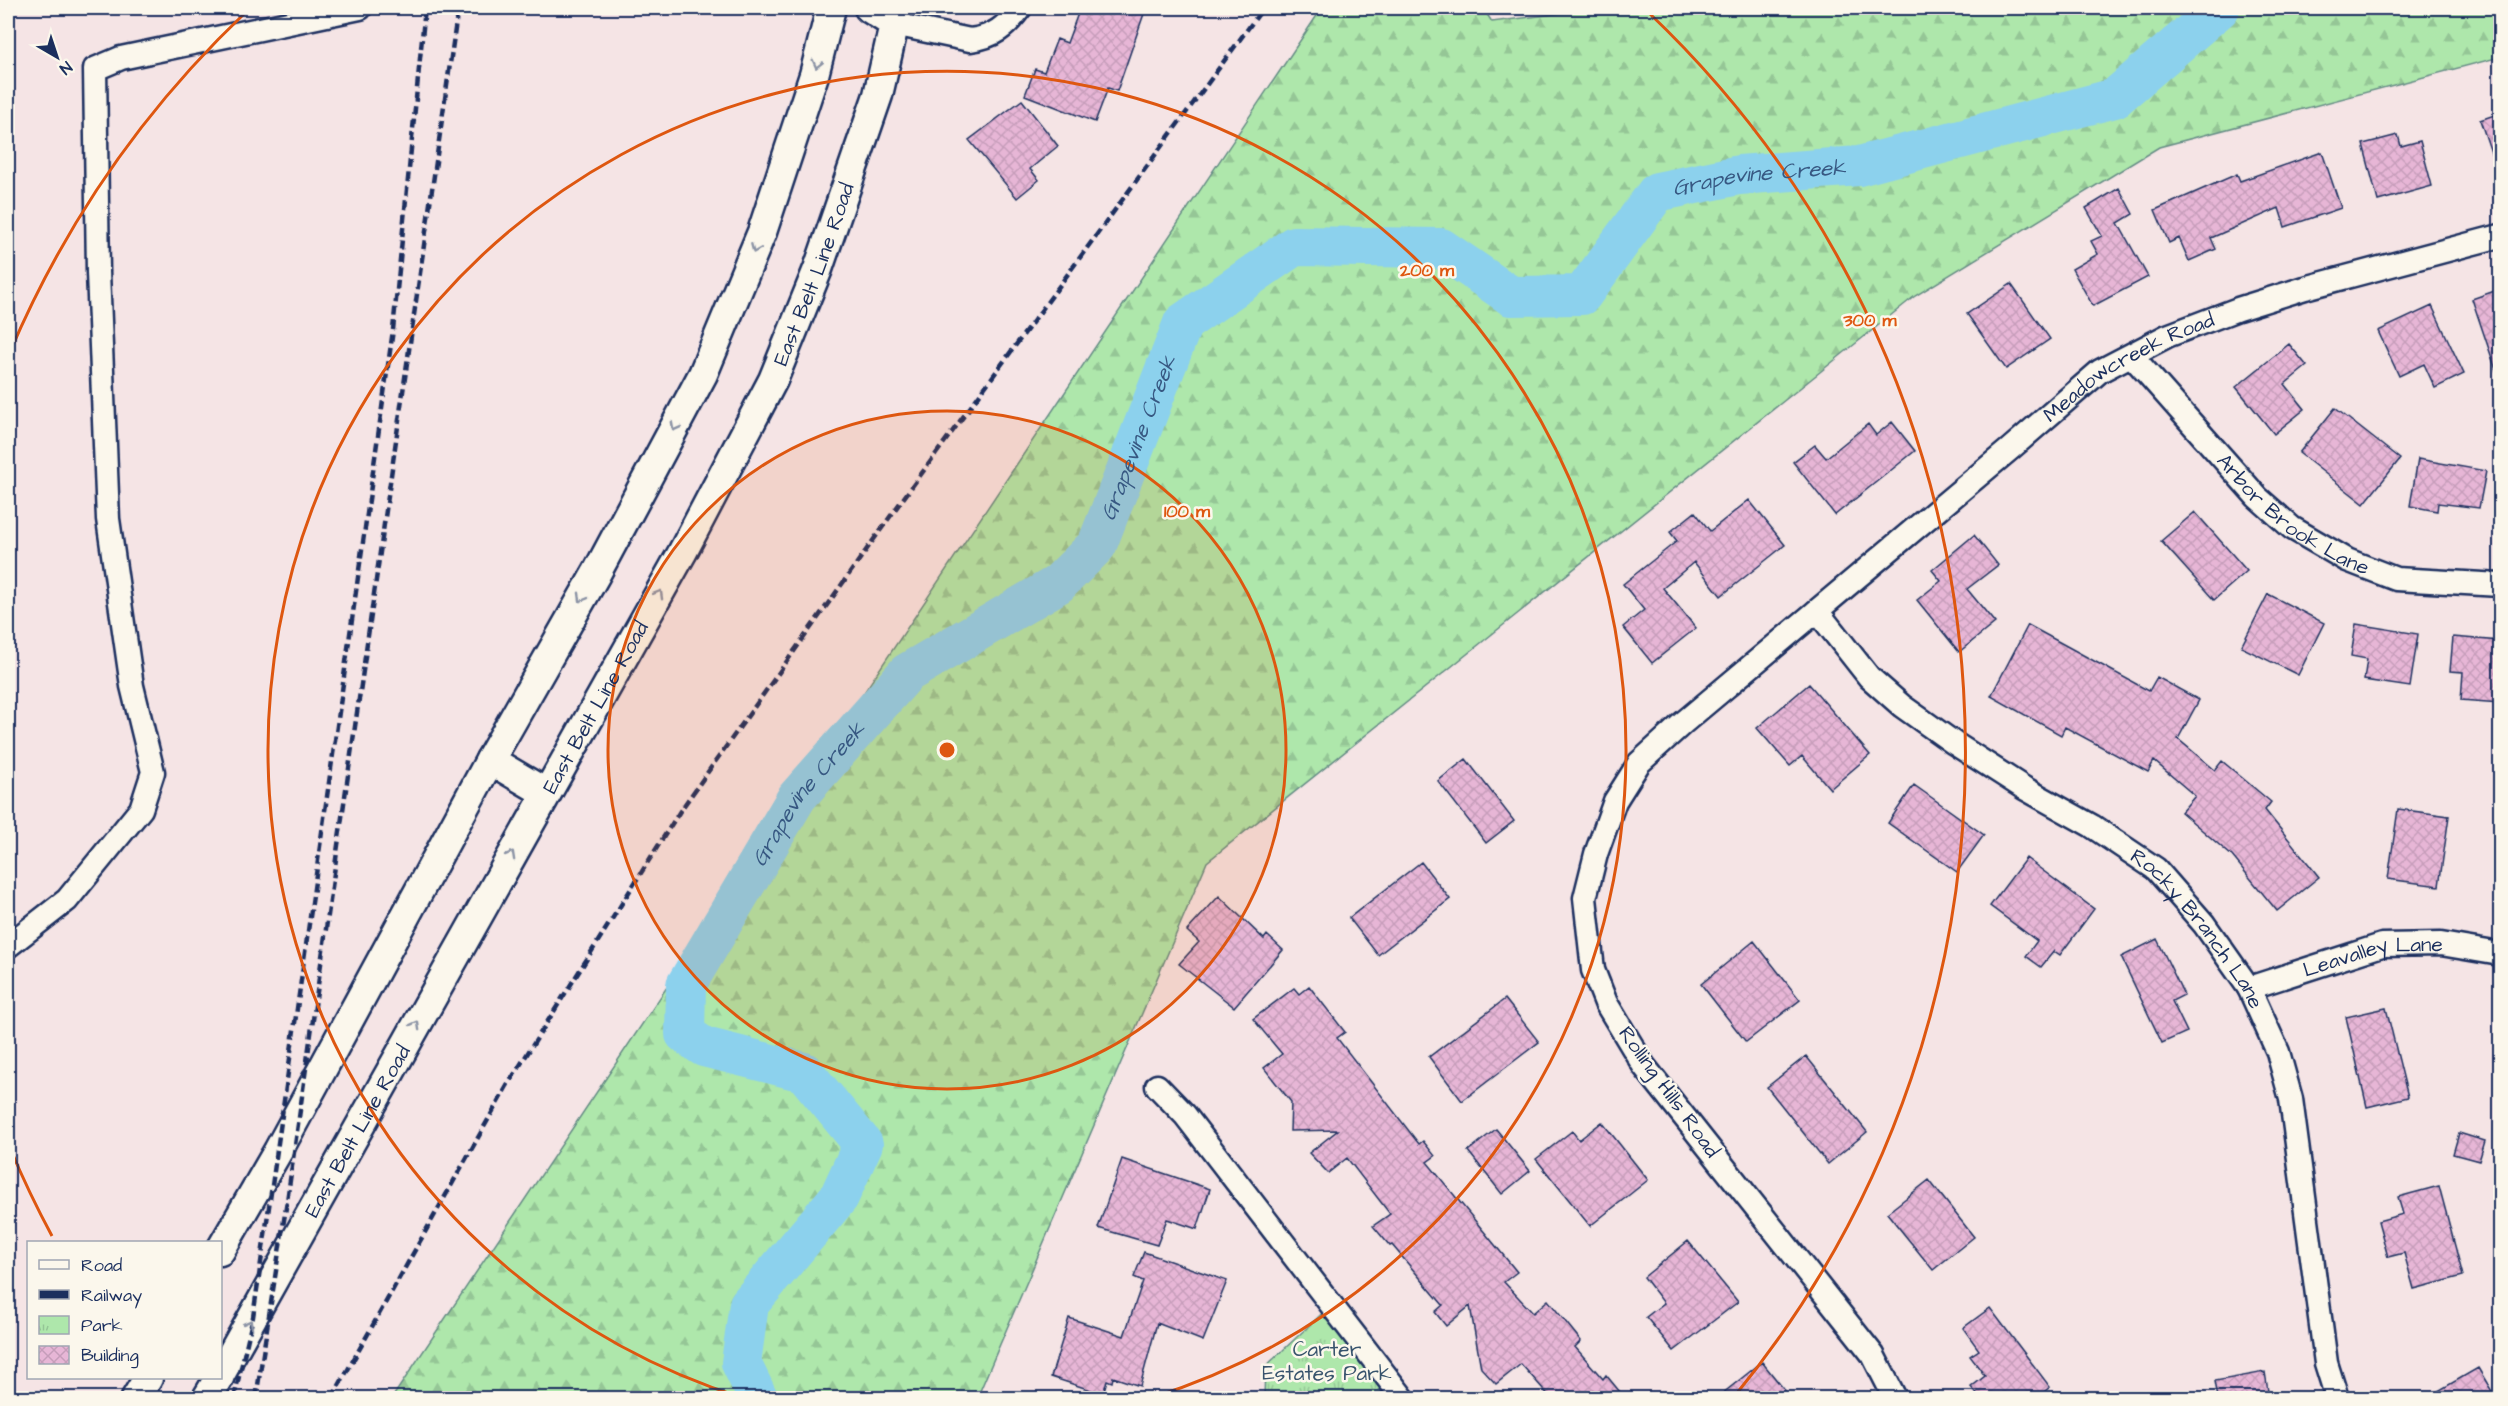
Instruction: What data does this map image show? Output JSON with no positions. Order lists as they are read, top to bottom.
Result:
{
  "streets": {
    "main road": ["East Belt Line Road"],
    "street": [
      "Meadowcreek Road",
      "Arbor Brook Lane",
      "Rocky Branch Lane",
      "Leavalley Lane",
      "Rolling Hills Road"
    ]
  },
  "crossings": [
    ["Meadowcreek Road", "Arbor Brook Lane"],
    ["Meadowcreek Road", "Rocky Branch Lane"],
    ["Meadowcreek Road", "Rolling Hills Road"],
    ["Rocky Branch Lane", "Leavalley Lane"],
    ["Rocky Branch Lane", "Rolling Hills Road"]
  ],
  "water": ["Grapevine Creek"],
  "parks": ["Carter Estates Park"],
  "legend": [
    "Road",
    "Railway",
    "Park",
    "Building"
  ],
  "north": "bottom right",
  "rings": ["200 m", "300 m", "100 m"]
}
